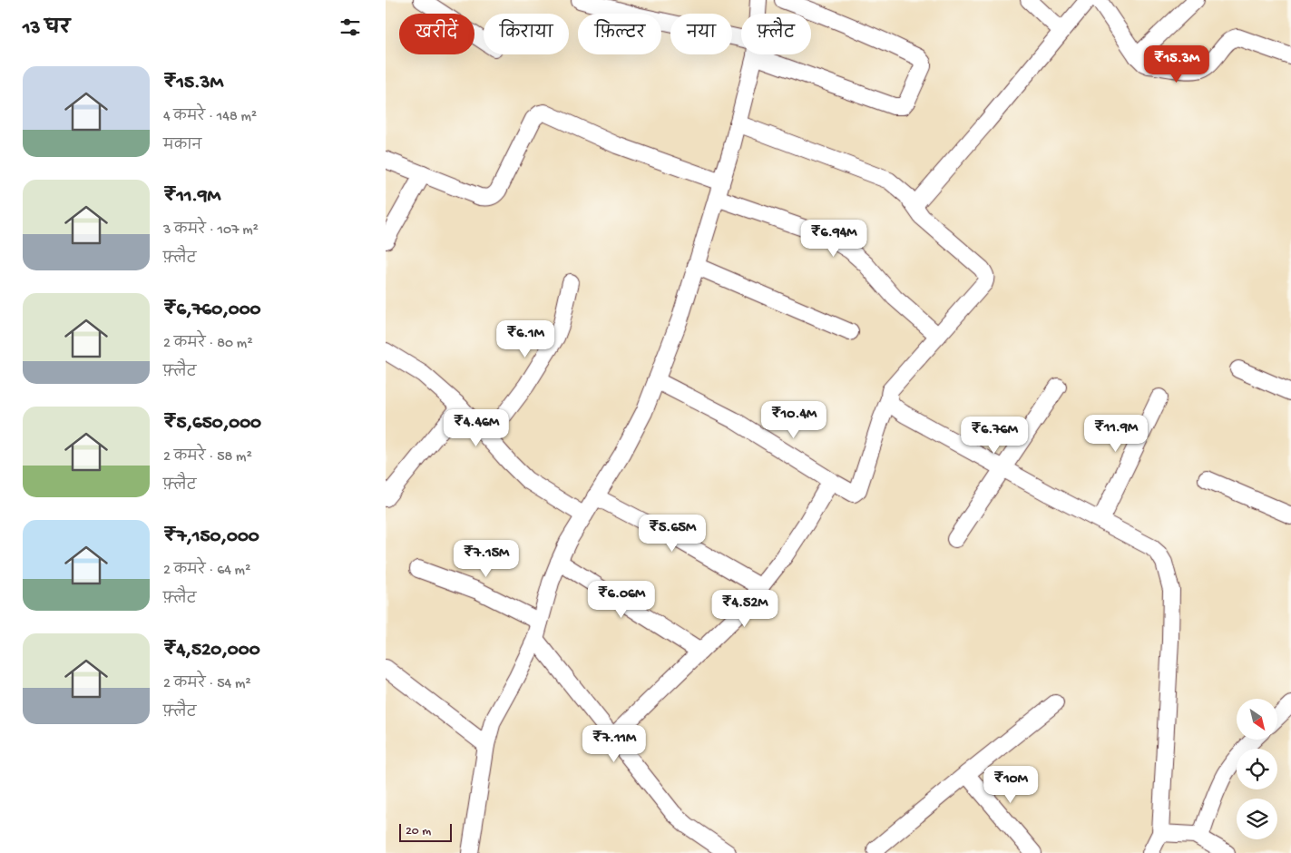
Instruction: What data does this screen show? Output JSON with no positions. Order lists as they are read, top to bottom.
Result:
{
  "scale_bar": "20 m",
  "north": "bottom right",
  "page": {
    "heading": "13 घर",
    "chip": [
      "खरीदें",
      "किराया",
      "फ़िल्टर",
      "नया",
      "फ़्लैट"
    ],
    "price": [
      "₹15.3M",
      "₹6.94M",
      "₹6.1M",
      "₹10.4M",
      "₹4.46M",
      "₹11.9M",
      "₹6.76M",
      "₹5.65M",
      "₹7.15M",
      "₹6.06M",
      "₹4.52M",
      "₹7.11M",
      "₹10M"
    ],
    "list": [
      {
        "name": "₹15.3M",
        "note": "4 कमरे · 148 m² · मकान"
      },
      {
        "name": "₹11.9M",
        "note": "3 कमरे · 107 m² · फ़्लैट"
      },
      {
        "name": "₹6,760,000",
        "note": "2 कमरे · 80 m² · फ़्लैट"
      },
      {
        "name": "₹5,650,000",
        "note": "2 कमरे · 58 m² · फ़्लैट"
      },
      {
        "name": "₹7,150,000",
        "note": "2 कमरे · 64 m² · फ़्लैट"
      },
      {
        "name": "₹4,520,000",
        "note": "2 कमरे · 54 m² · फ़्लैट"
      }
    ],
    "scale": "20 m"
  }
}
